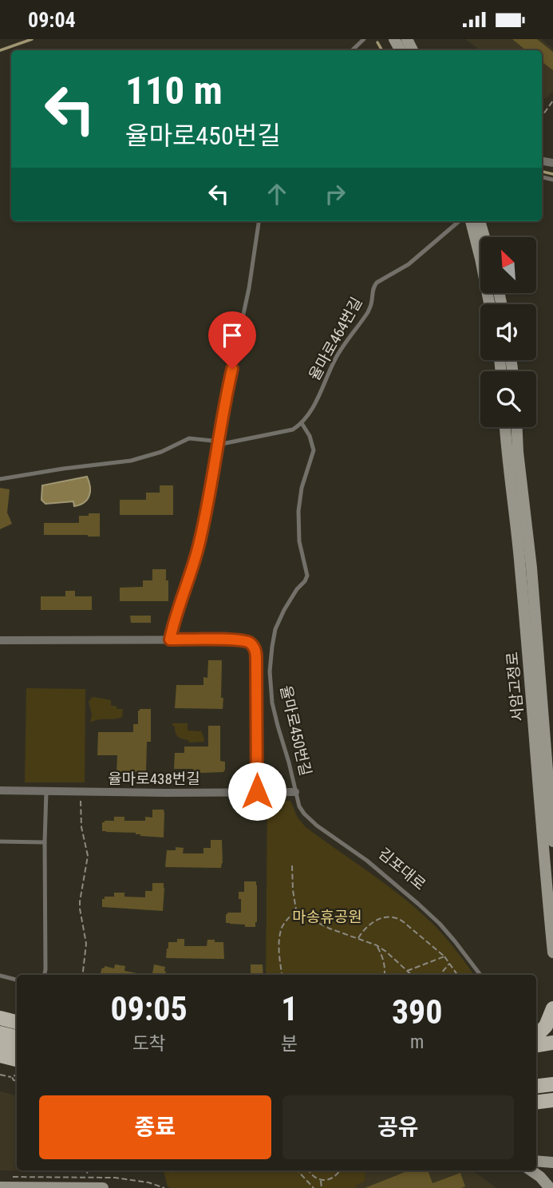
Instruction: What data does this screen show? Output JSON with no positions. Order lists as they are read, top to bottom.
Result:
{
  "streets": {
    "main road": ["서암고정로"],
    "street": ["율마로450번길", "율마로438번길"],
    "lane": ["율마로464번길", "김포대로"]
  },
  "crossings": [
    ["율마로464번길", "율마로450번길"],
    ["율마로450번길", "율마로438번길"],
    ["율마로450번길", "김포대로"],
    ["율마로438번길", "김포대로"]
  ],
  "parks": ["마송휴공원"],
  "north": "top left",
  "page": {
    "status": "09:04",
    "turn": ["110 m", "율마로450번길"],
    "eta": [
      "09:05",
      "도착",
      "1",
      "분",
      "390",
      "m"
    ],
    "buttons": ["종료", "공유"]
  }
}
